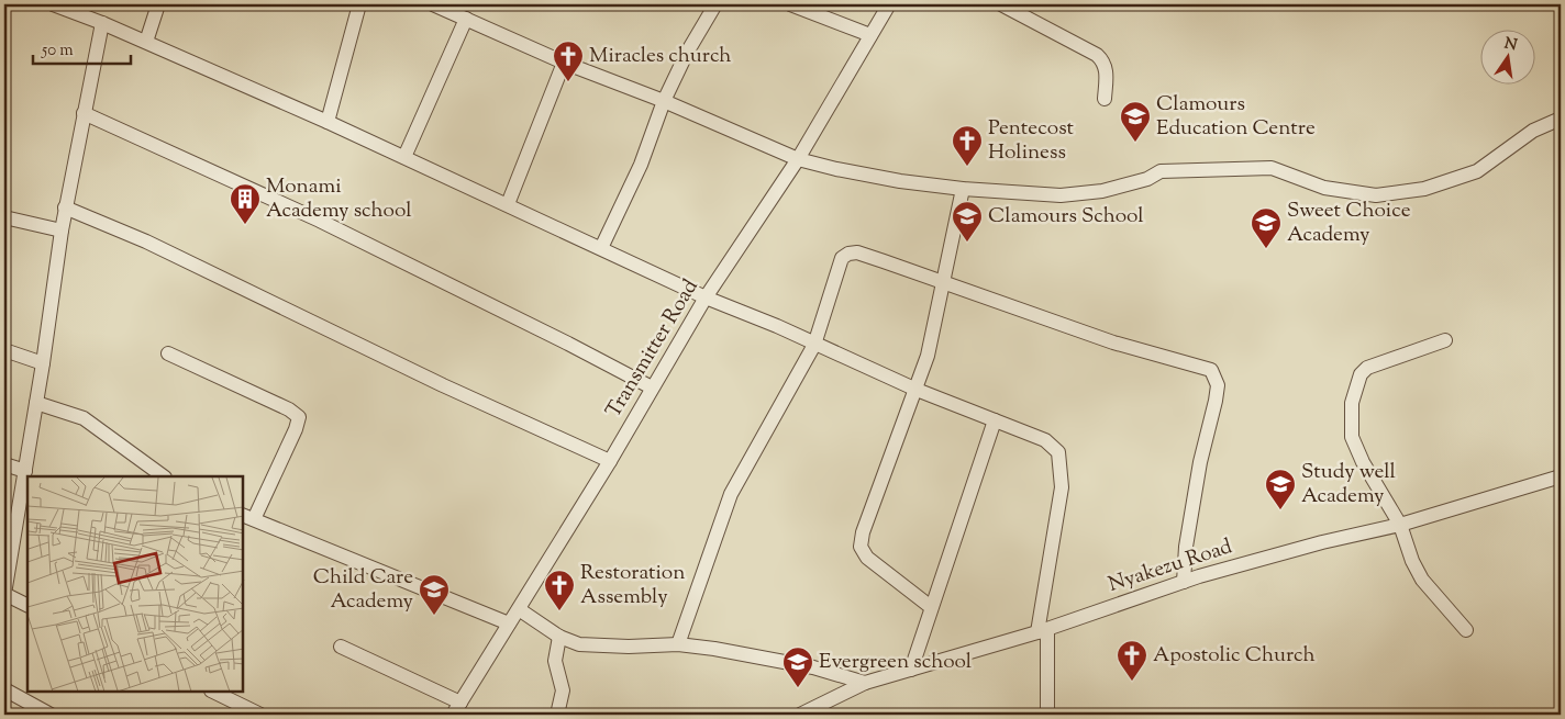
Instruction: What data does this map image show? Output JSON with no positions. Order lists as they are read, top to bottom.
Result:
{
  "streets": {
    "street": ["Transmitter Road", "Nyakezu Road"]
  },
  "places": {
    "church": [
      "Miracles church",
      "Pentecost Holiness",
      "Restoration Assembly",
      "Apostolic Church"
    ],
    "school or university": [
      "Clamours Education Centre",
      "Clamours School",
      "Sweet Choice Academy",
      "Study well Academy",
      "Child Care Academy",
      "Evergreen school"
    ],
    "building": ["Monami Academy school"]
  },
  "scale_bar": "50 m",
  "north": "top"
}
